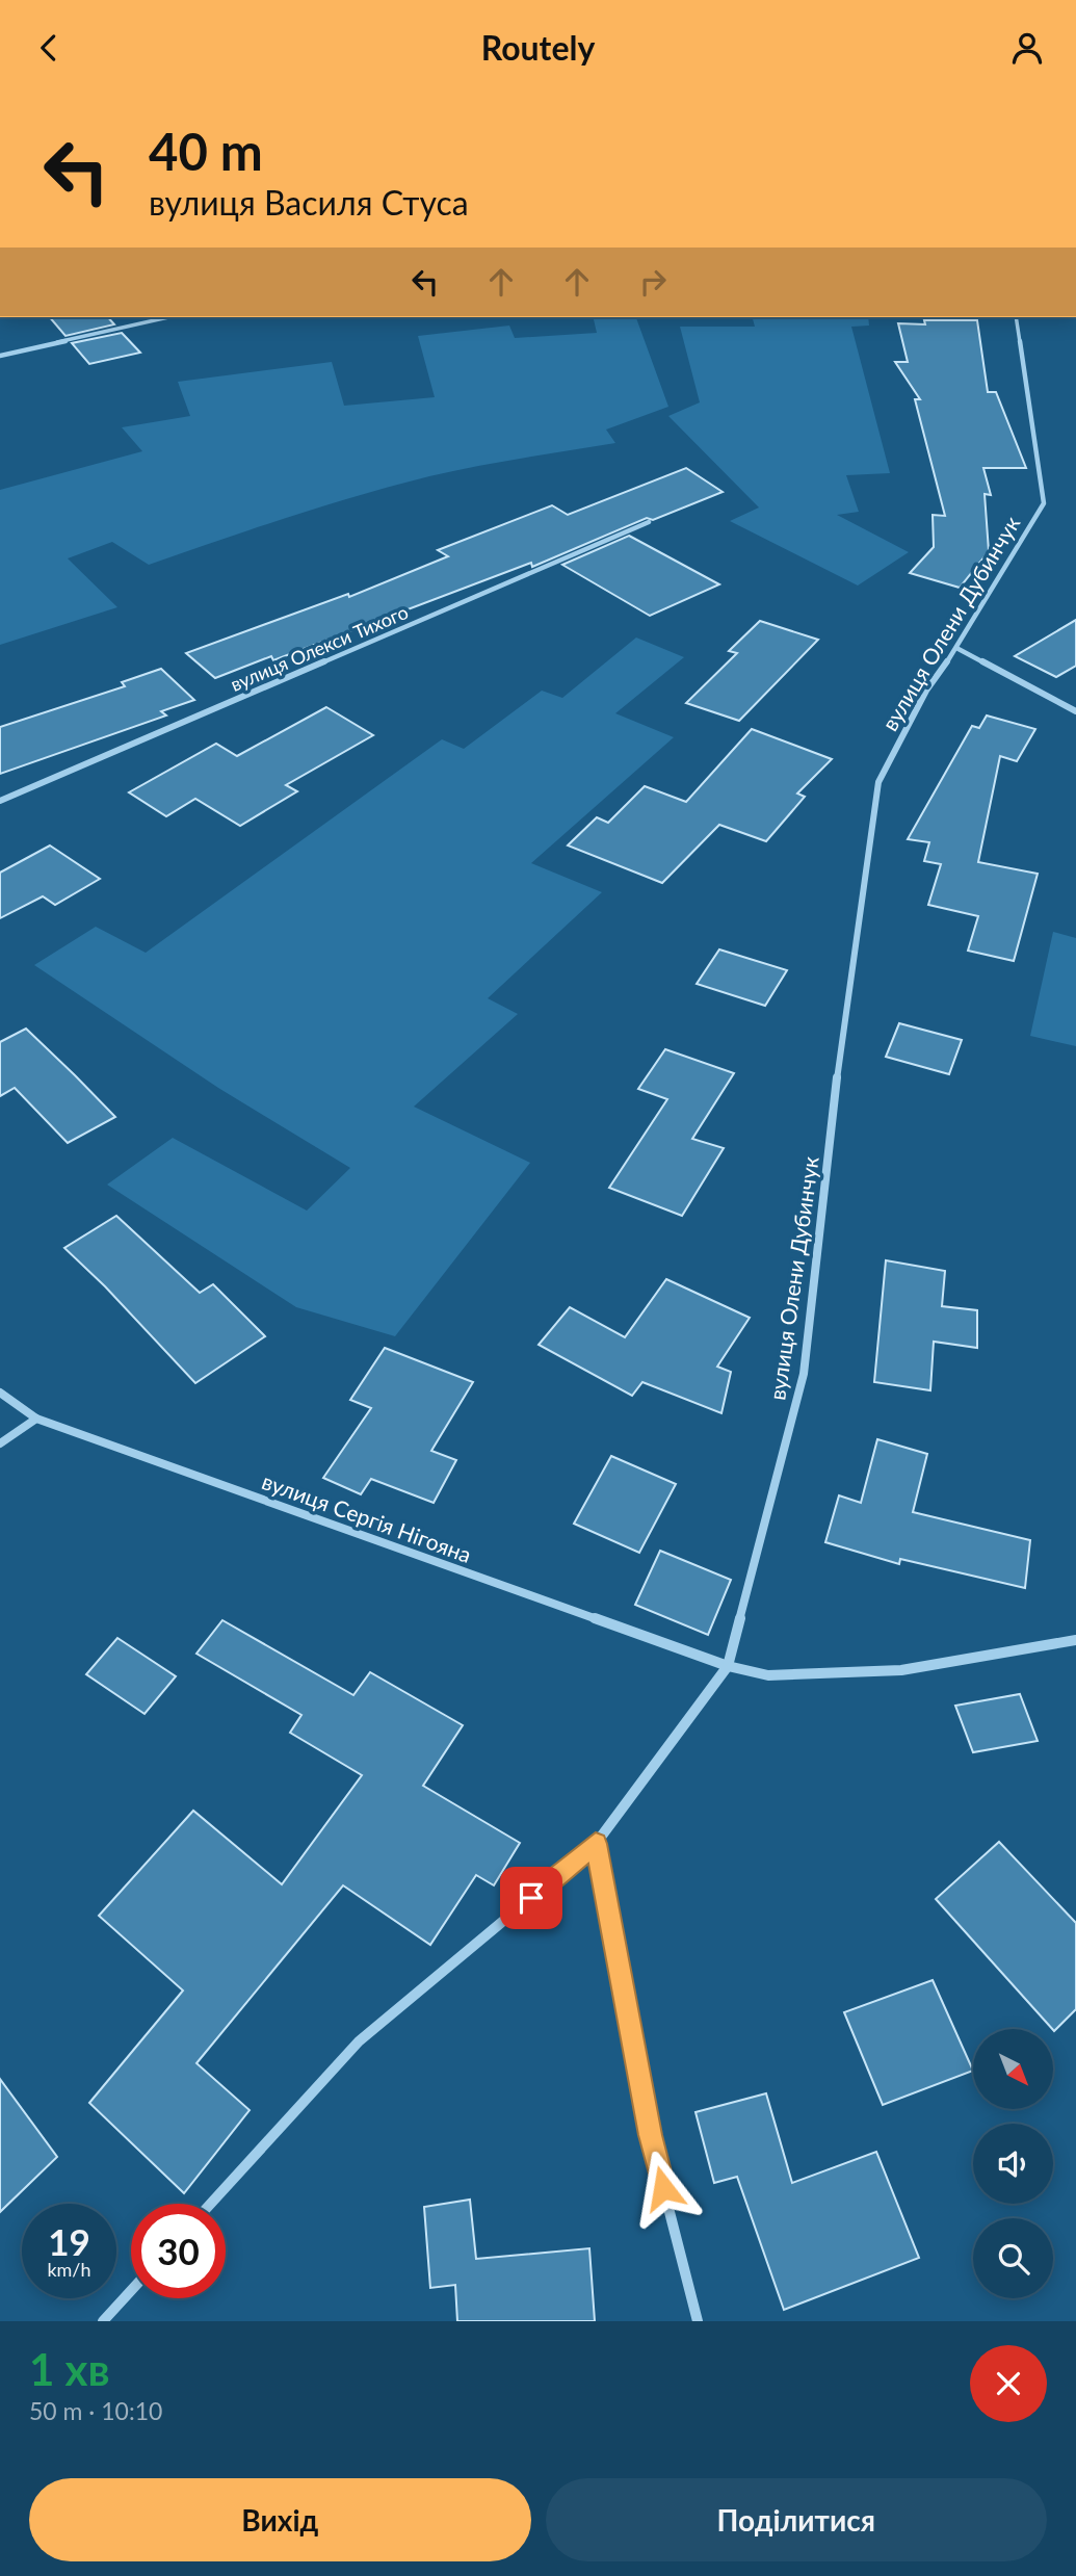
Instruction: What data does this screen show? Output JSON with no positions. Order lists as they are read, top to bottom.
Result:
{
  "streets": {
    "street": ["вулиця Олени Дубинчук", "вулиця Олекси Тихого", "вулиця Сергія Нігояна"]
  },
  "crossings": [
    ["вулиця Олени Дубинчук", "вулиця Сергія Нігояна"]
  ],
  "north": "bottom right",
  "page": {
    "header": "Routely",
    "turn": ["40 m", "вулиця Василя Стуса"],
    "speed": "19 km/h",
    "limit": "30",
    "heading": ["1 хв", "50 m · 10:10"],
    "buttons": ["Вихід", "Поділитися"]
  }
}
